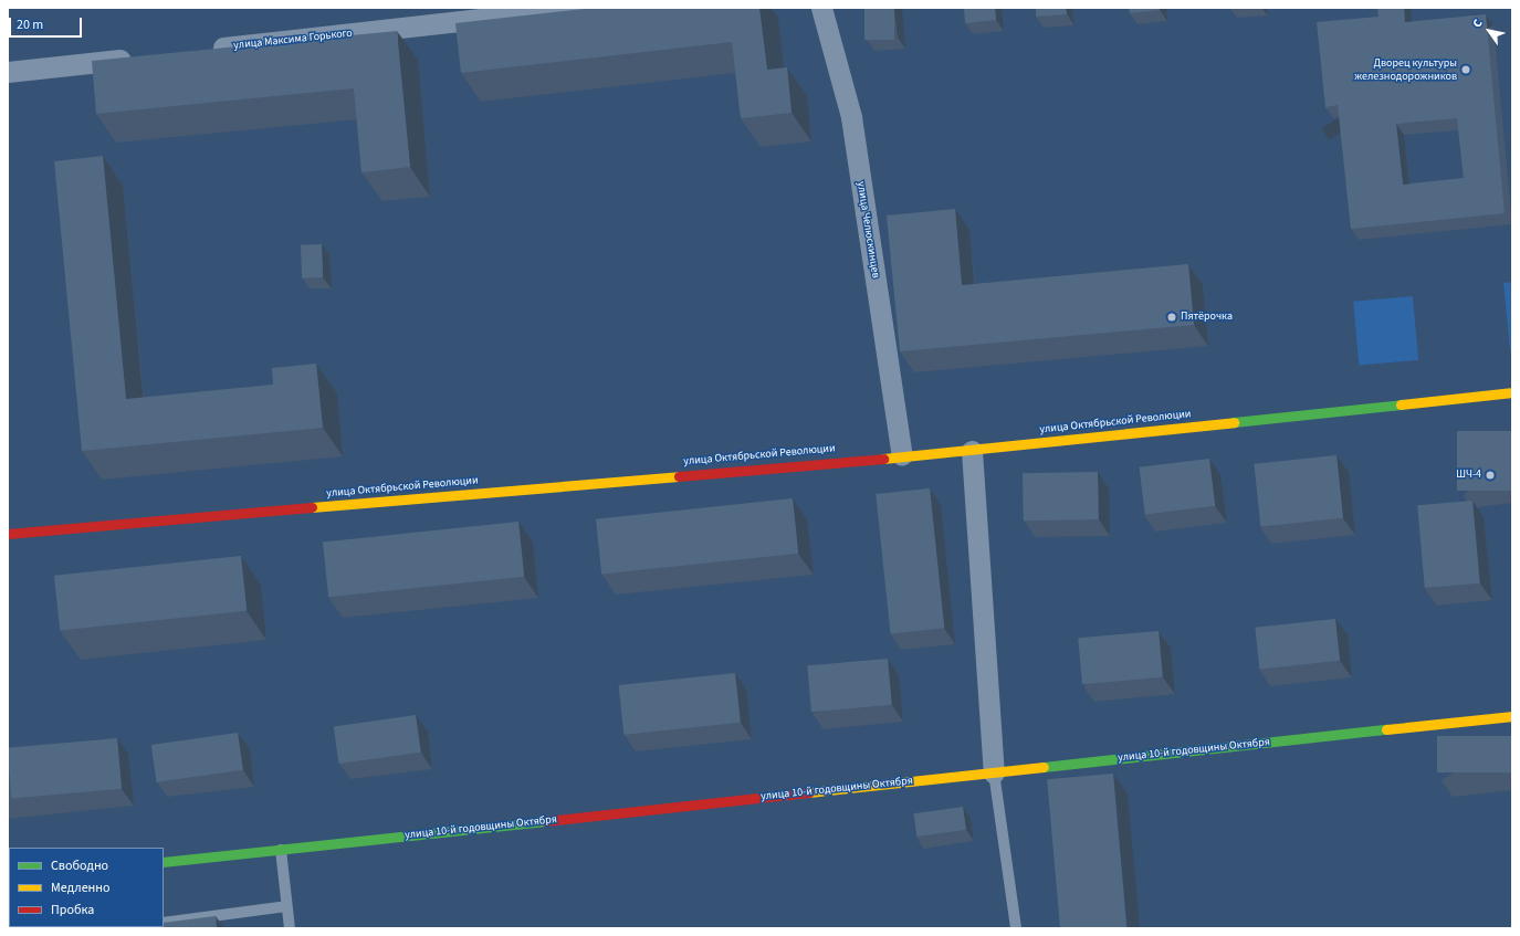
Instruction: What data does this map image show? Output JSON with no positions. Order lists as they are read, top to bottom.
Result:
{
  "streets": {
    "street": [
      "улица Максима Горького",
      "улица Челюскинцев",
      "улица Октябрьской Революции",
      "улица 10-й годовщины Октября"
    ]
  },
  "crossings": [
    ["улица Челюскинцев", "улица Октябрьской Революции"]
  ],
  "places": ["Дворец культуры железнодорожников", "Пятёрочка", "ШЧ-4"],
  "legend": ["Свободно", "Медленно", "Пробка"],
  "scale_bar": "20 m",
  "north": "top left"
}
